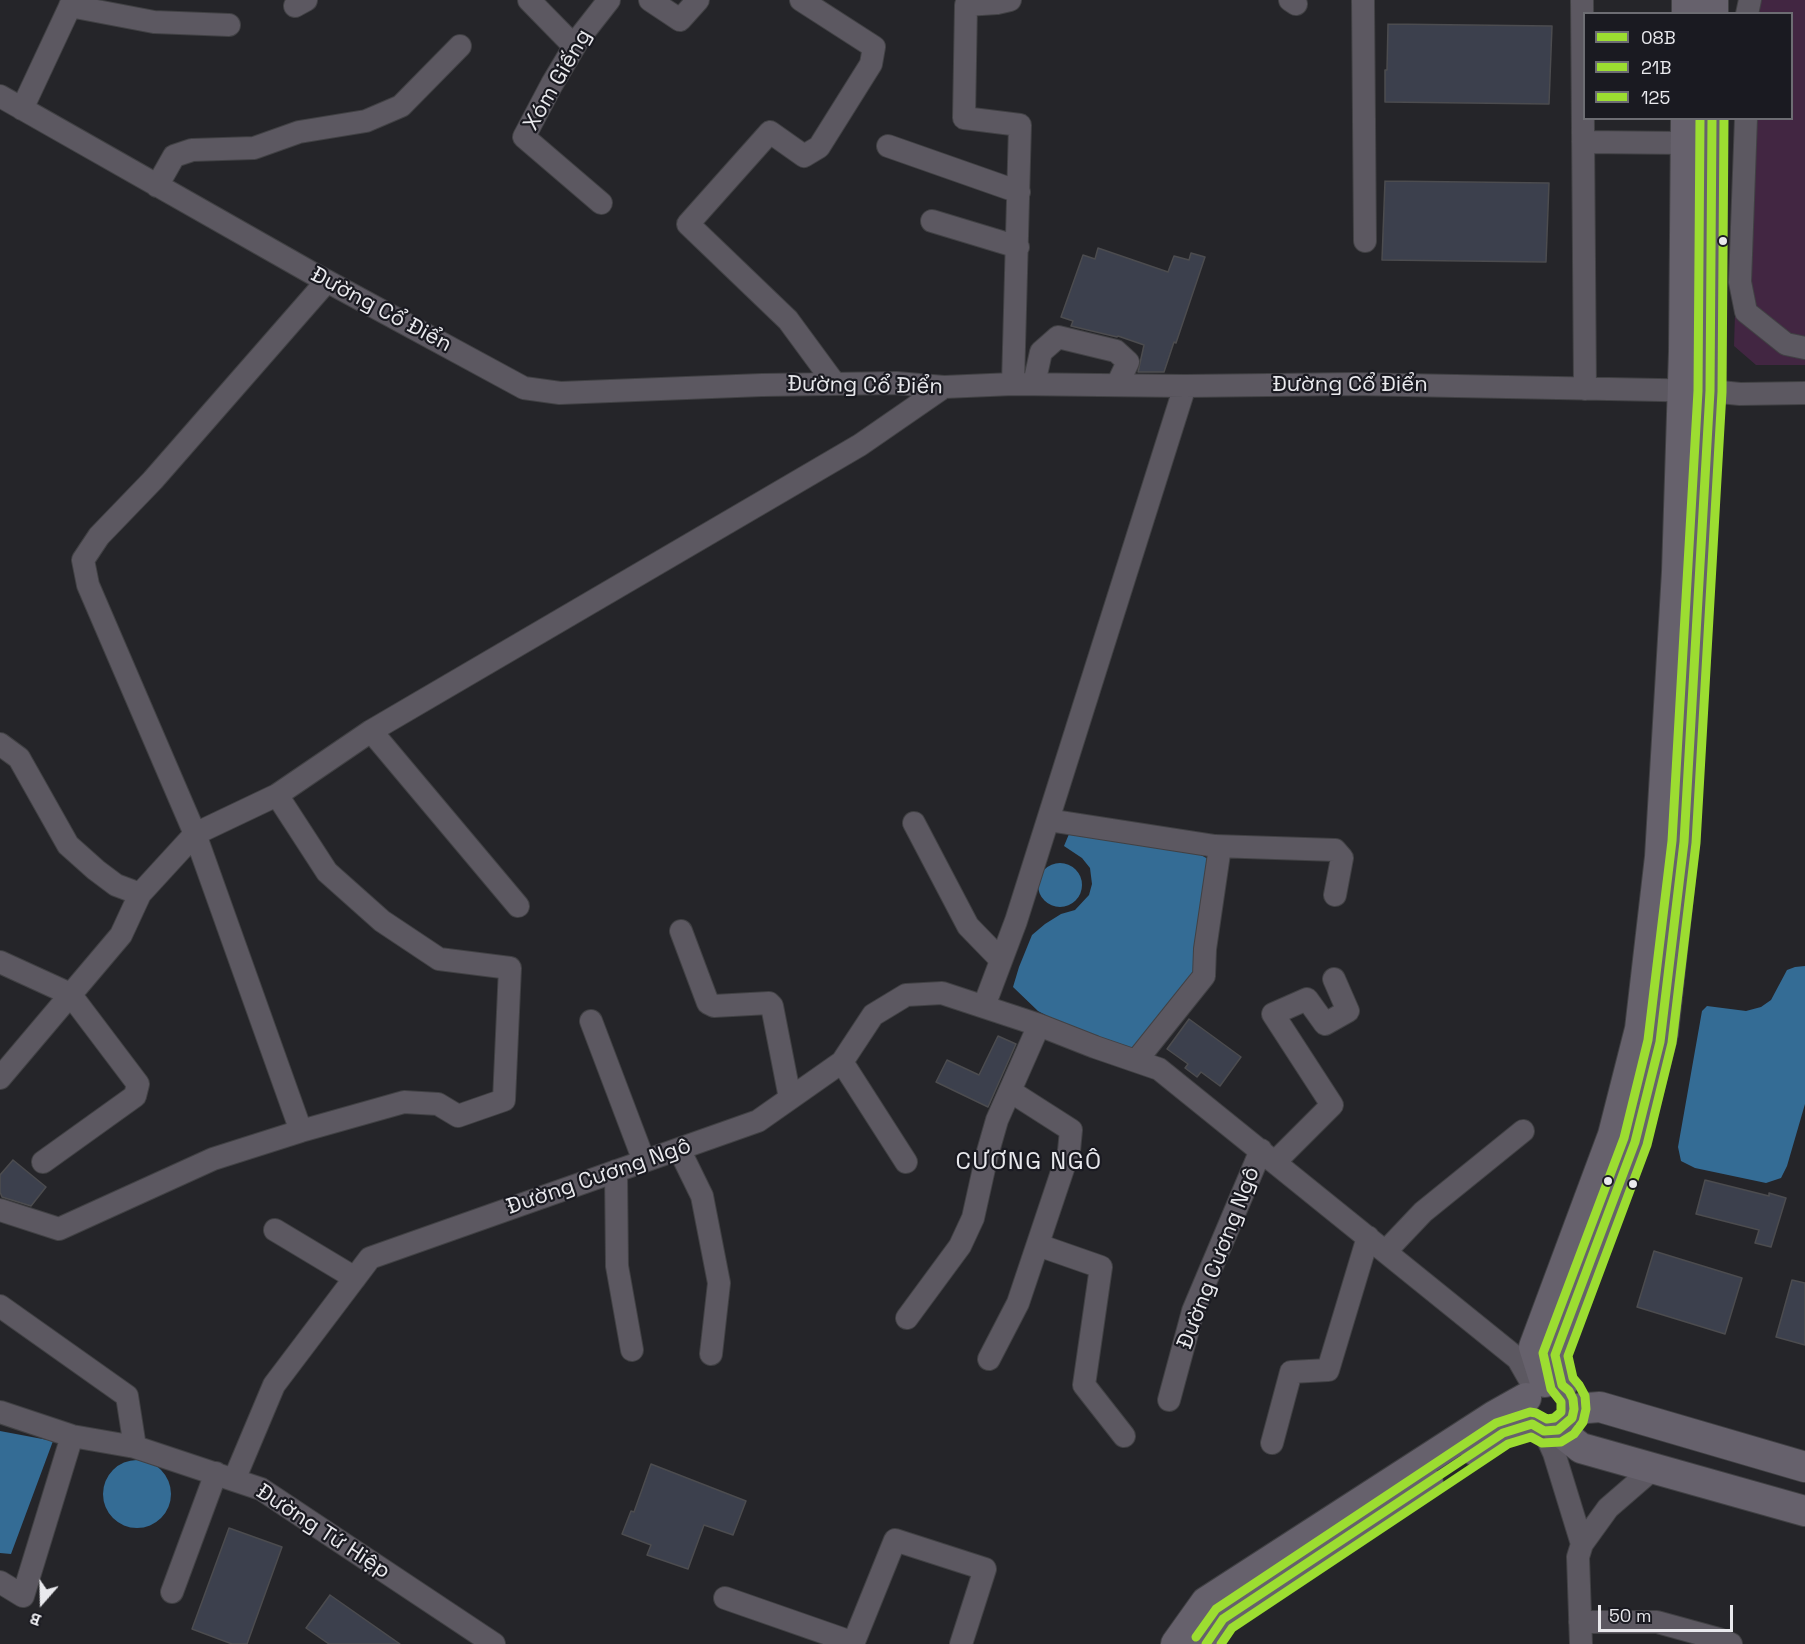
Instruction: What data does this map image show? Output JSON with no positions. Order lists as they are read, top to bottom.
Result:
{
  "streets": {
    "street": [
      "Xóm Giếng",
      "Đường Cổ Điển",
      "Đường Cương Ngô",
      "Đường Tứ Hiệp"
    ]
  },
  "crossings": [
    ["Đường Cương Ngô", "Đường Tứ Hiệp"]
  ],
  "districts": ["CƯƠNG NGÔ"],
  "lines": ["transit line 08B", "transit line 21B", "transit line 125"],
  "legend": ["08B", "21B", "125"],
  "scale_bar": "50 m",
  "north": "bottom"
}
